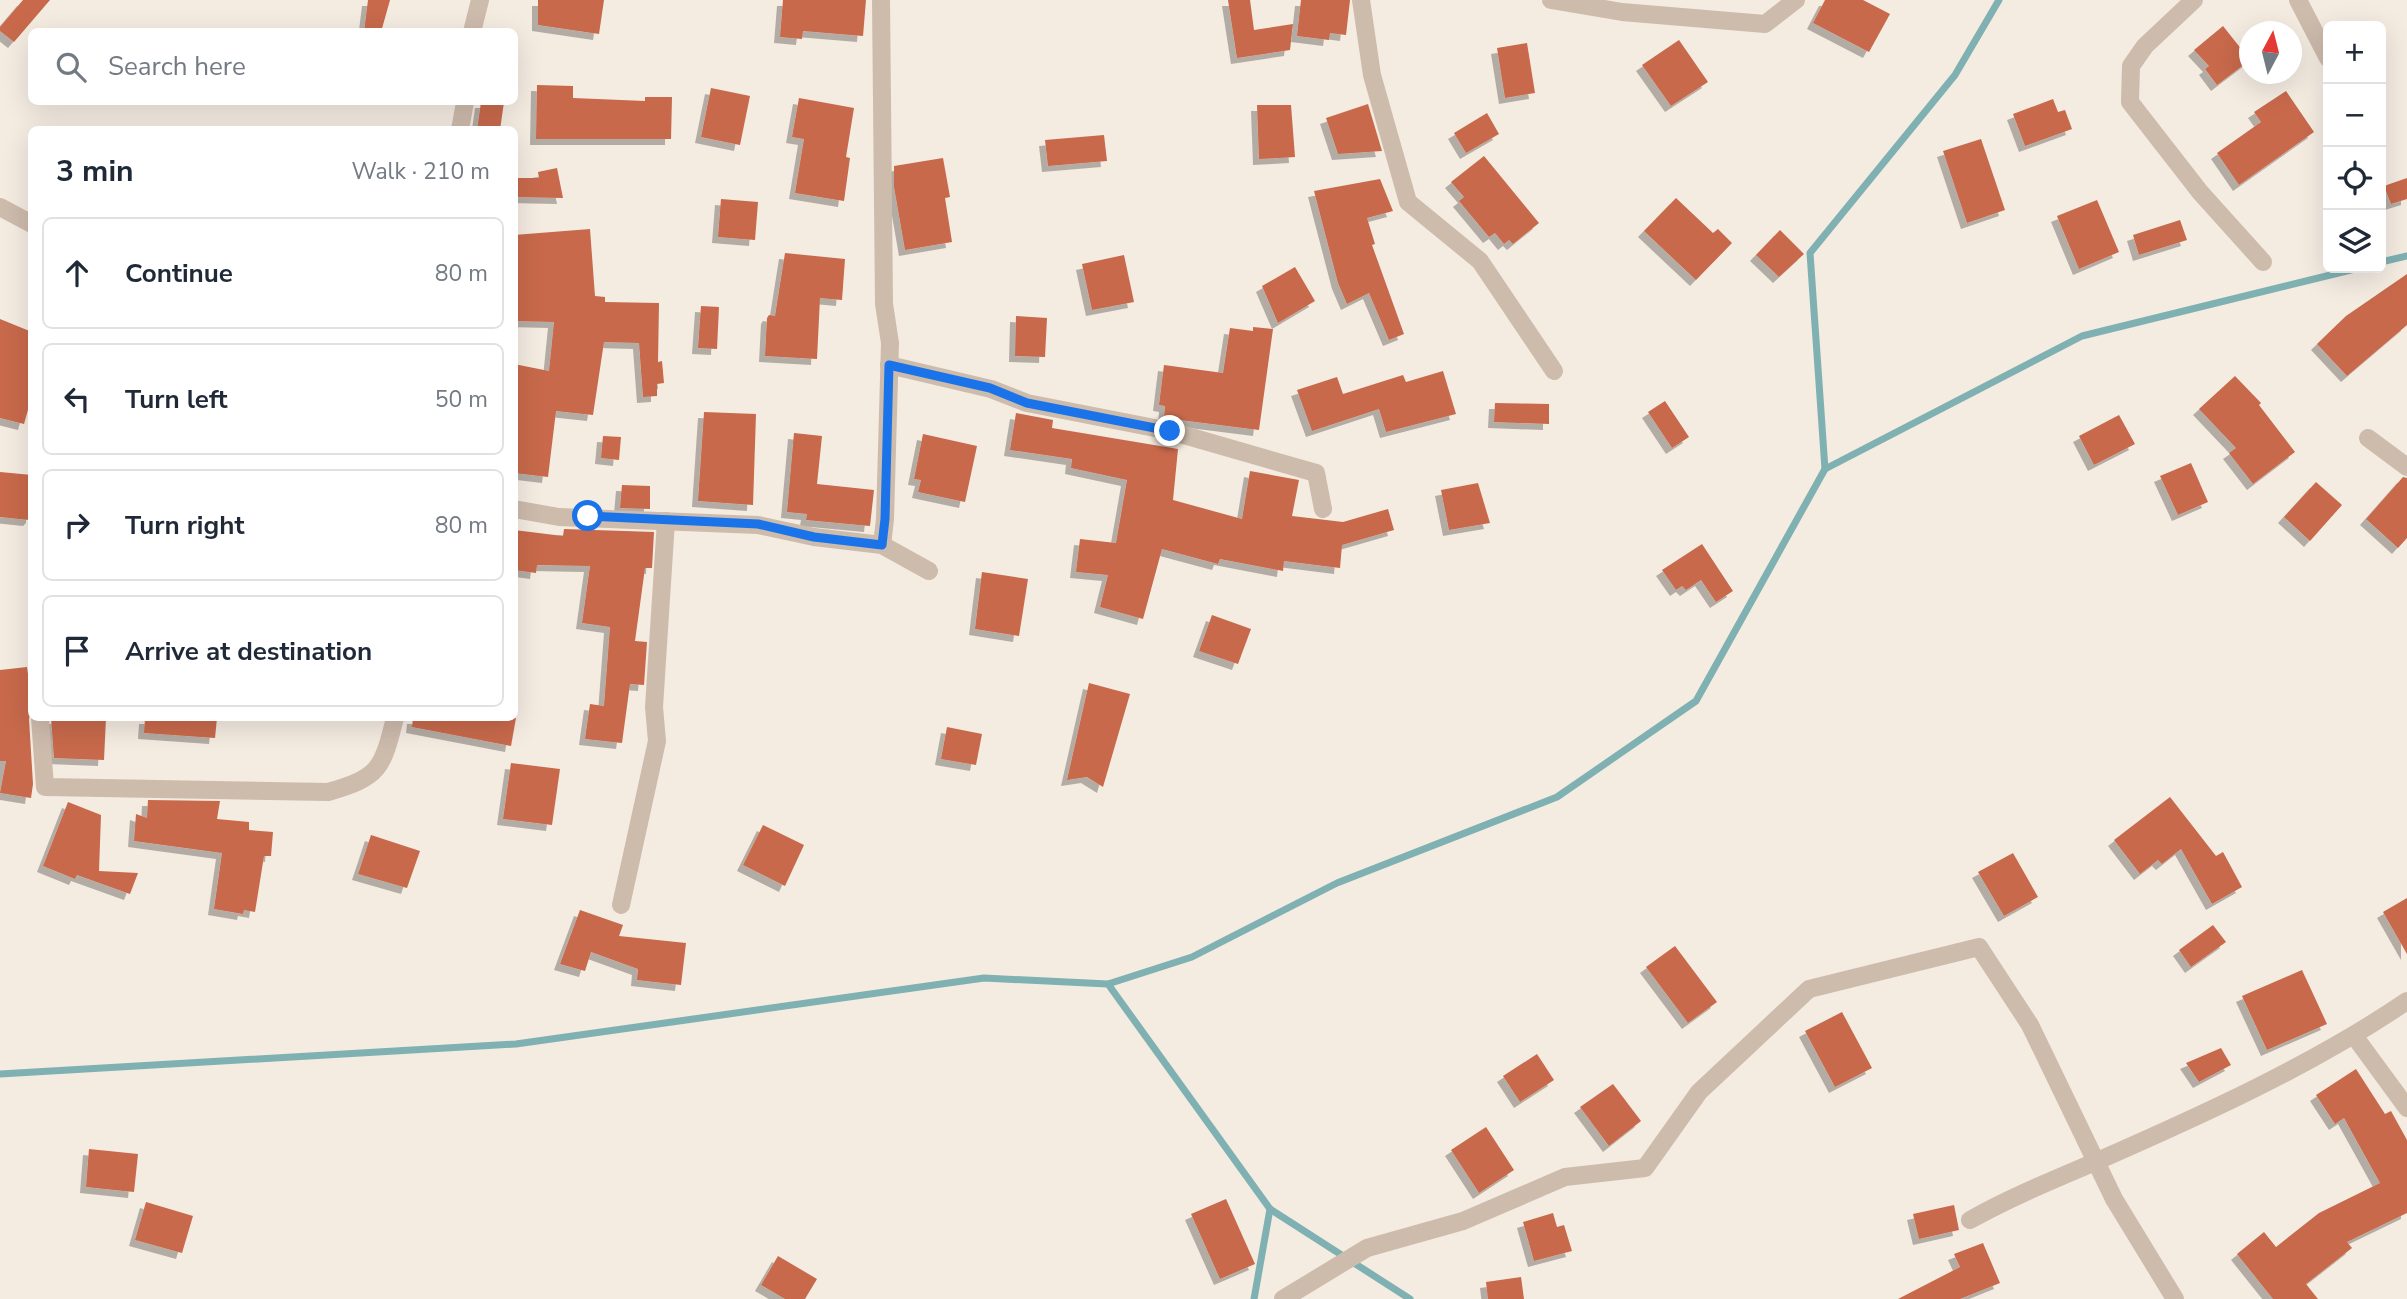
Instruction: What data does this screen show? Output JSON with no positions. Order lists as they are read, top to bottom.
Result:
{
  "north": "top",
  "page": {
    "map_buttons": ["+", "−"],
    "search": "Search here",
    "heading": ["3 min", "Walk · 210 m"],
    "list": [
      ["Continue", "80 m"],
      ["Turn left", "50 m"],
      ["Turn right", "80 m"],
      "Arrive at destination"
    ]
  }
}
